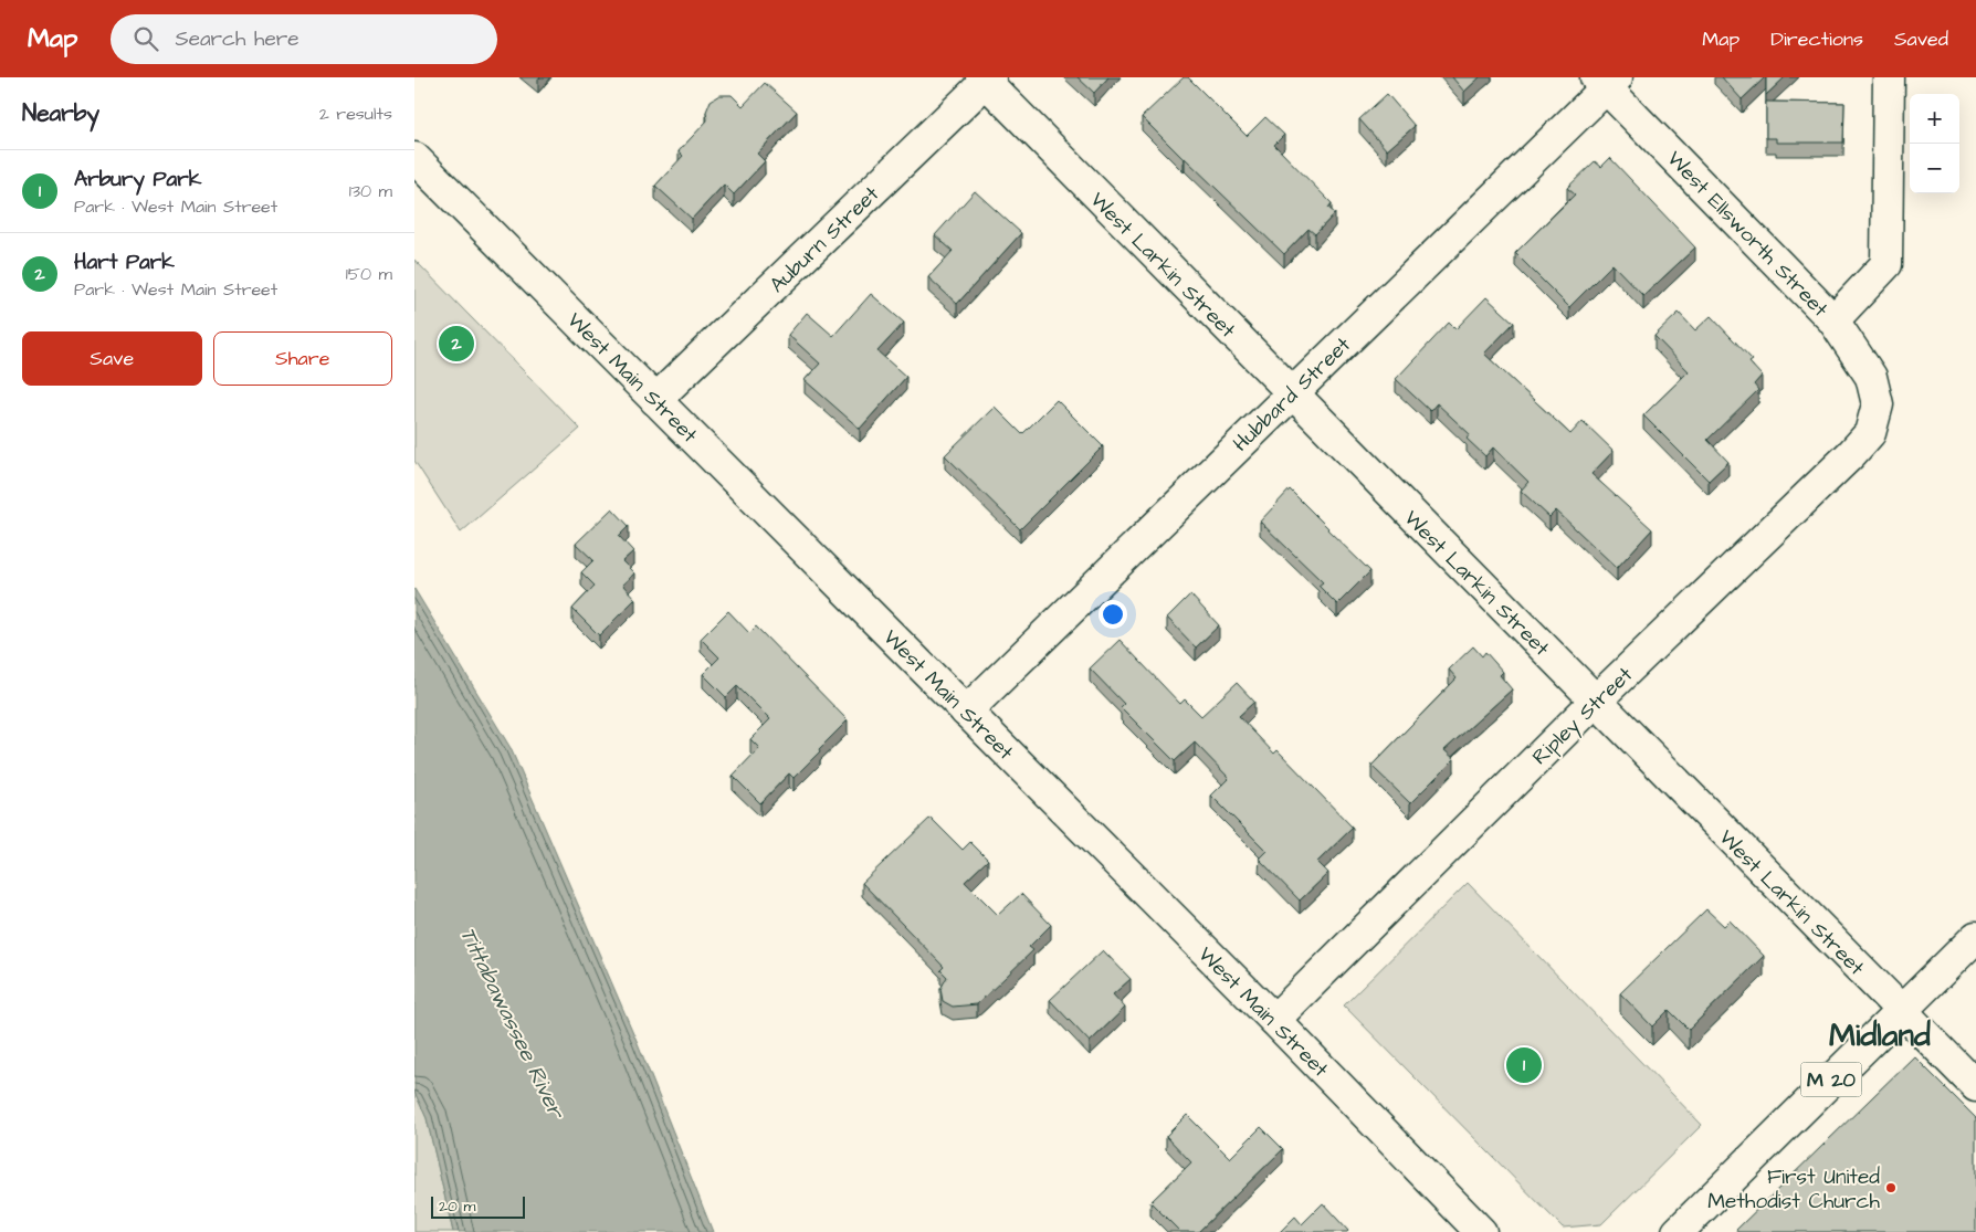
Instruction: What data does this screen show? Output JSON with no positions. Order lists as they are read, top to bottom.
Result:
{
  "streets": {
    "main road": [
      "West Ellsworth Street",
      "Auburn Street",
      "West Larkin Street",
      "West Main Street",
      "Hubbard Street",
      "Ripley Street",
      "M 20"
    ]
  },
  "crossings": [
    ["West Ellsworth Street", "Hubbard Street"],
    ["West Ellsworth Street", "Ripley Street"],
    ["Auburn Street", "West Larkin Street"],
    ["Auburn Street", "West Main Street"],
    ["West Larkin Street", "Hubbard Street"],
    ["West Larkin Street", "Ripley Street"],
    ["West Larkin Street", "M 20"],
    ["West Main Street", "Hubbard Street"],
    ["West Main Street", "Ripley Street"]
  ],
  "districts": ["Midland"],
  "water": ["Tittabawassee River"],
  "places": ["First United Methodist Church"],
  "scale_bar": "20 m",
  "page": {
    "header": "Map",
    "search": "Search here",
    "nav": ["Map", "Directions", "Saved"],
    "heading": ["Nearby", "2 results"],
    "map_buttons": ["+", "−"],
    "list": [
      {
        "mark": "1",
        "name": "Arbury Park",
        "note": "Park · West Main Street",
        "value": "130 m"
      },
      {
        "mark": "2",
        "name": "Hart Park",
        "note": "Park · West Main Street",
        "value": "150 m"
      }
    ],
    "buttons": ["Save", "Share"],
    "pins": ["2", "1"],
    "scale": "20 m"
  }
}
